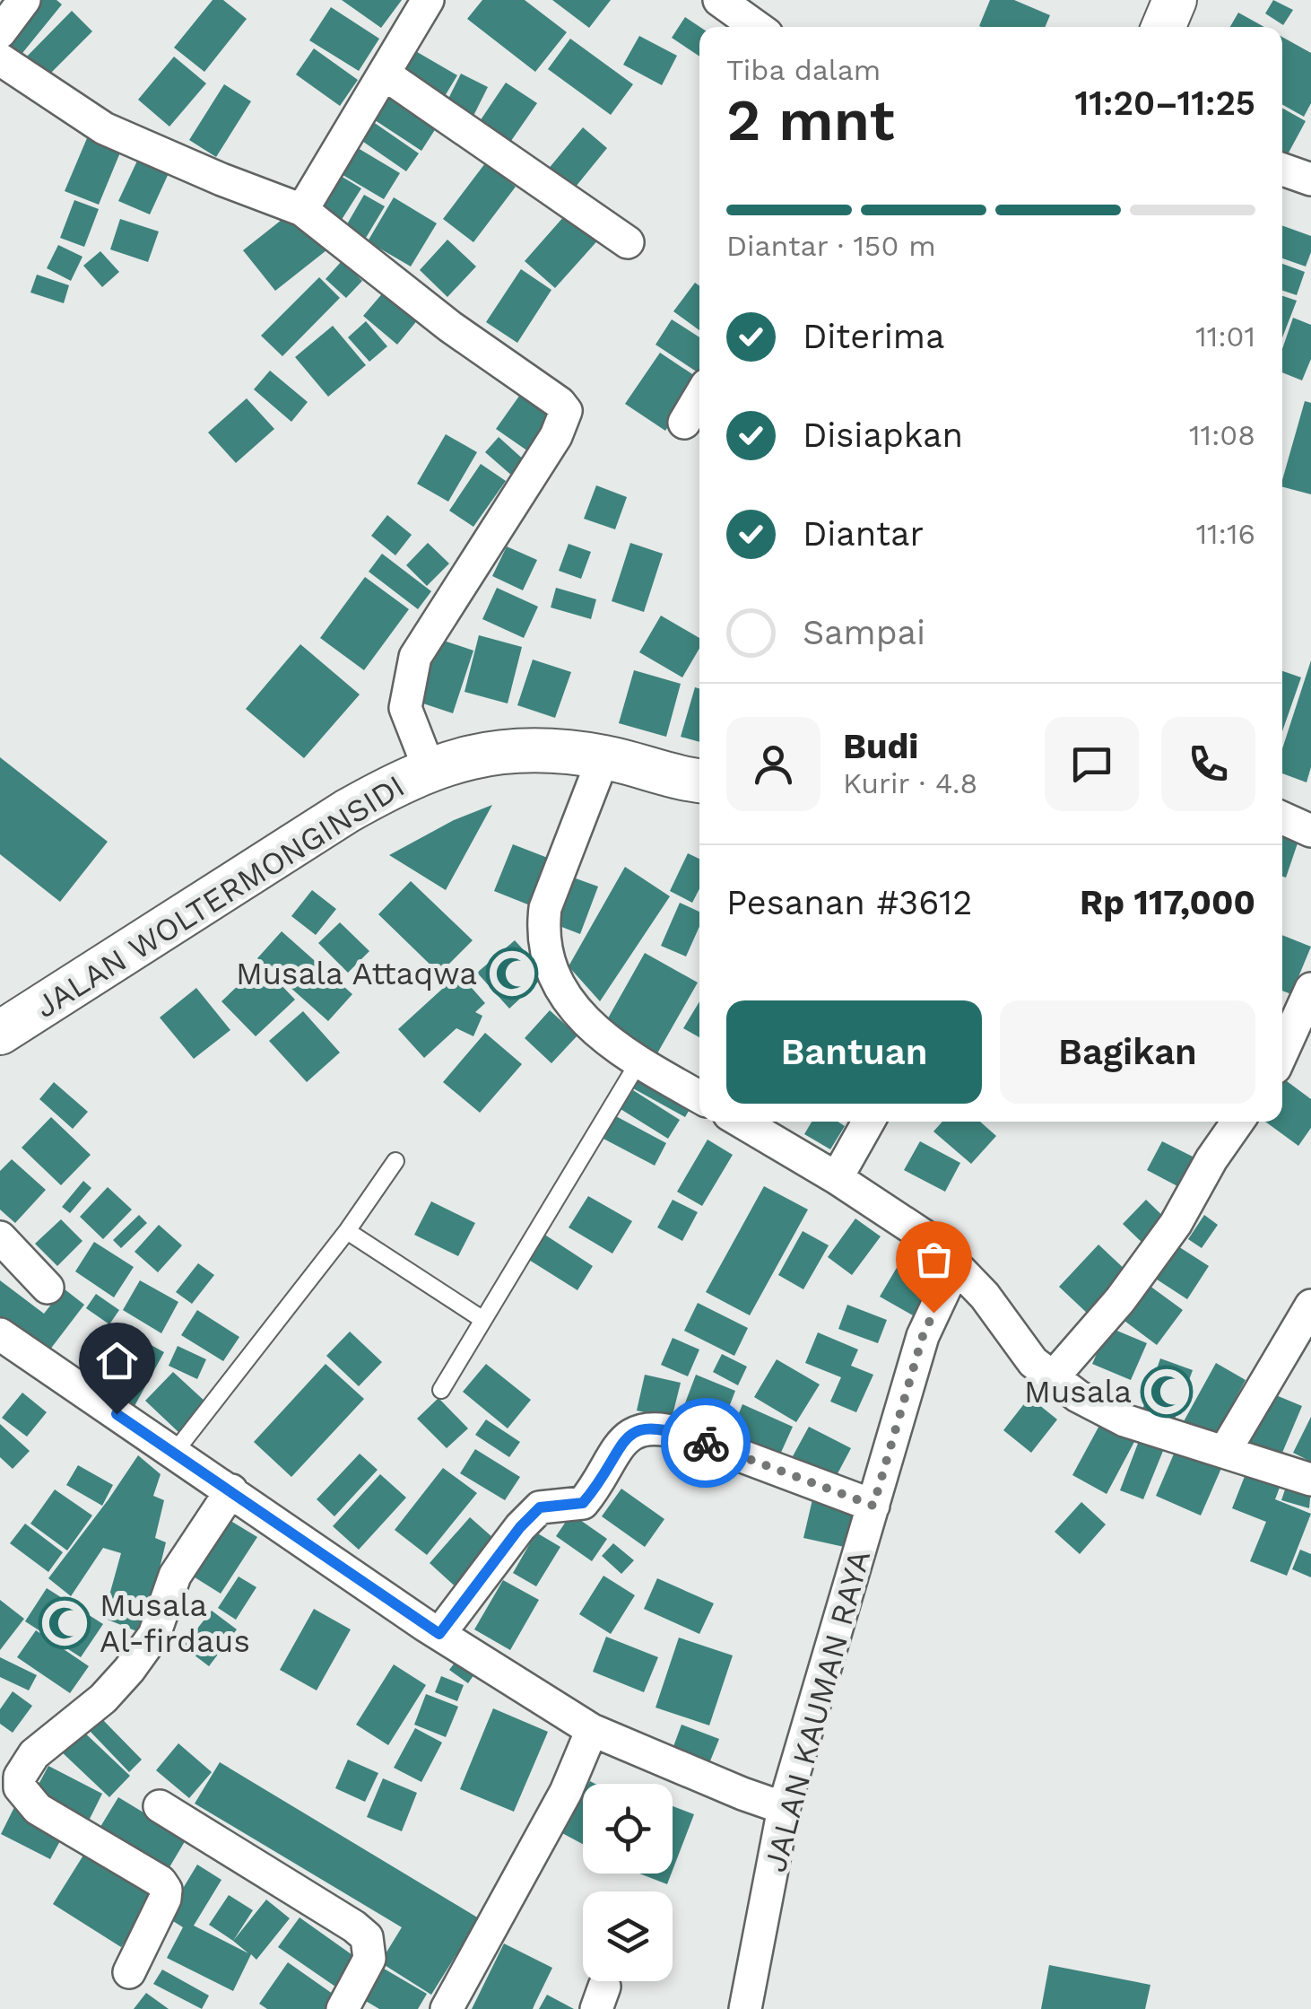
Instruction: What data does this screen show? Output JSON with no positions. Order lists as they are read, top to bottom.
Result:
{
  "streets": {
    "main road": ["JALAN WOLTERMONGINSIDI"],
    "street": ["JALAN KAUMAN RAYA"]
  },
  "places": {
    "mosque": ["Musala Attaqwa", "Musala", "Musala Al-firdaus"]
  },
  "page": {
    "heading": ["2 mnt", "Tiba dalam", "11:20–11:25"],
    "panel": [
      "Budi",
      "Kurir · 4.8",
      "Pesanan #3612",
      "Rp 117,000"
    ],
    "bar": "Diantar · 150 m",
    "list": [
      ["Diterima", "11:01"],
      ["Disiapkan", "11:08"],
      ["Diantar", "11:16"],
      "Sampai"
    ],
    "buttons": ["Bantuan", "Bagikan"]
  }
}
